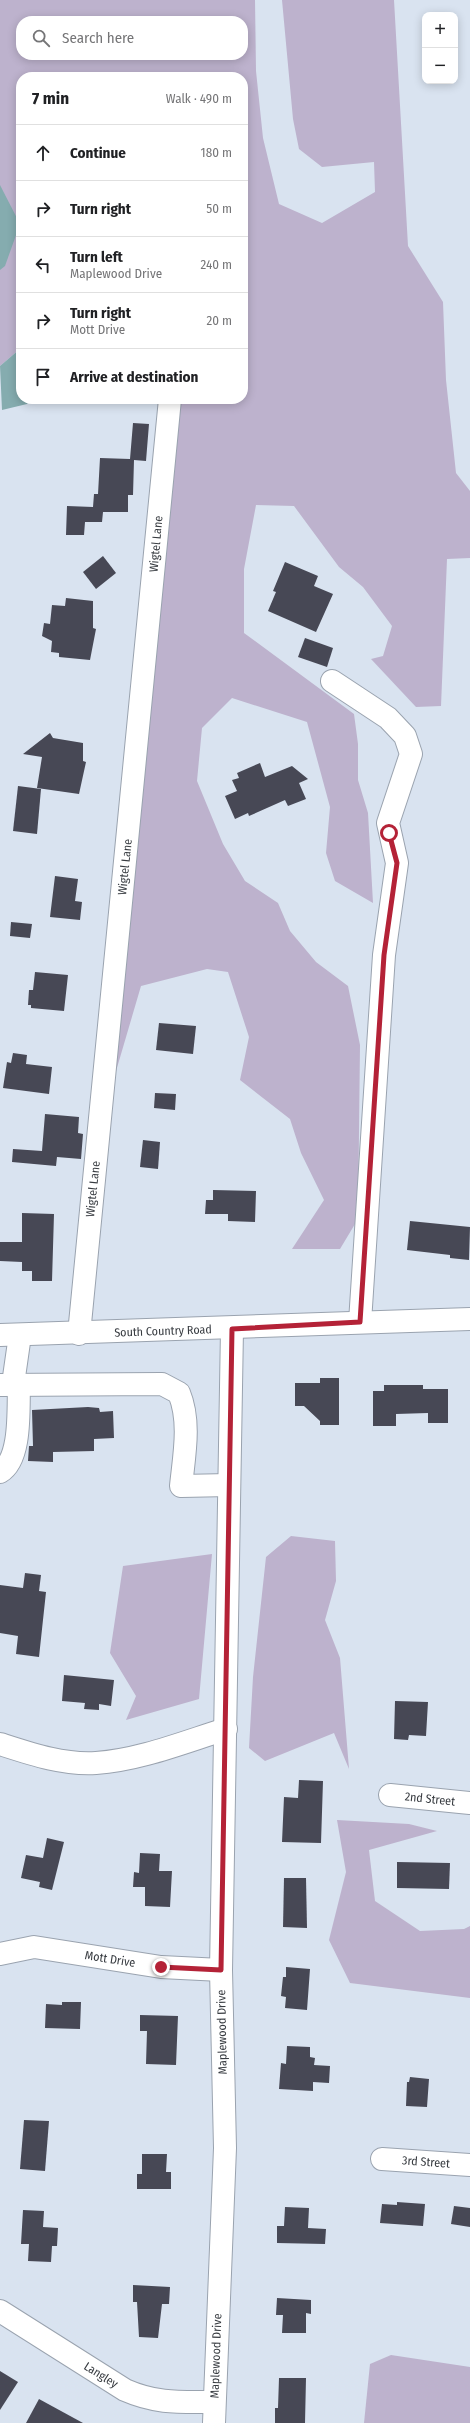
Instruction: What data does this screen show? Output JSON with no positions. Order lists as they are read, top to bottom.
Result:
{
  "streets": {
    "street": [
      "Wigtel Lane",
      "South Country Road",
      "2nd Street",
      "Mott Drive",
      "Maplewood Drive",
      "3rd Street",
      "Langley"
    ]
  },
  "crossings": [
    ["Wigtel Lane", "South Country Road"],
    ["South Country Road", "Maplewood Drive"],
    ["Mott Drive", "Maplewood Drive"],
    ["Maplewood Drive", "Langley"]
  ],
  "page": {
    "map_buttons": ["+", "−"],
    "search": "Search here",
    "heading": ["7 min", "Walk · 490 m"],
    "list": [
      ["Continue", "180 m"],
      ["Turn right", "50 m"],
      ["Turn left", "Maplewood Drive", "240 m"],
      ["Turn right", "Mott Drive", "20 m"],
      "Arrive at destination"
    ]
  }
}
